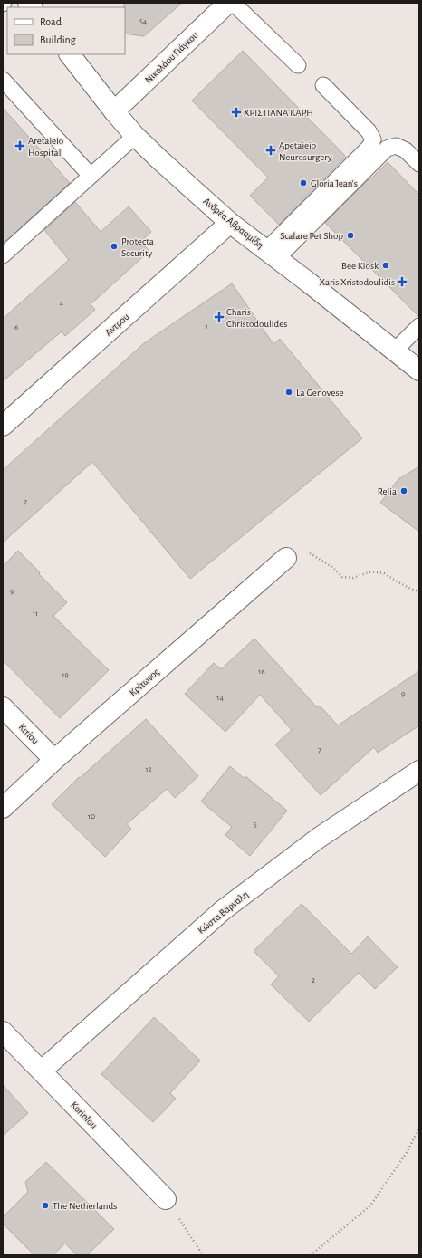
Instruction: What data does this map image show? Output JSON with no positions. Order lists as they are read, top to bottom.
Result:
{
  "streets": {
    "street": [
      "Νικολάου Γιάγκου",
      "Ανδρέα Αβρααμίδη",
      "Αντρου",
      "Κρίτωνος",
      "Κιτίου",
      "Κώστα Βάρναλη",
      "Korinlou"
    ]
  },
  "crossings": [
    ["Νικολάου Γιάγκου", "Ανδρέα Αβρααμίδη"],
    ["Ανδρέα Αβρααμίδη", "Αντρου"],
    ["Κρίτωνος", "Κιτίου"],
    ["Κώστα Βάρναλη", "Korinlou"]
  ],
  "places": {
    "health": [
      "ΧΡΙΣΤΙΑΝΑ ΚΑΡΗ",
      "Aretaieio Hospital",
      "Apetaieio Neurosurgery",
      "Xaris Xristodoulidis",
      "Charis Christodoulides"
    ],
    "other": [
      "Gloria Jean's",
      "Scalare Pet Shop",
      "Protecta Security",
      "Bee Kiosk",
      "La Genovese",
      "Relia",
      "The Netherlands"
    ]
  },
  "house_numbers": [
    "54",
    "4",
    "1",
    "6",
    "7",
    "9",
    "11",
    "16",
    "19",
    "9",
    "14",
    "7",
    "12",
    "10",
    "5",
    "2"
  ],
  "legend": ["Road", "Building"]
}
